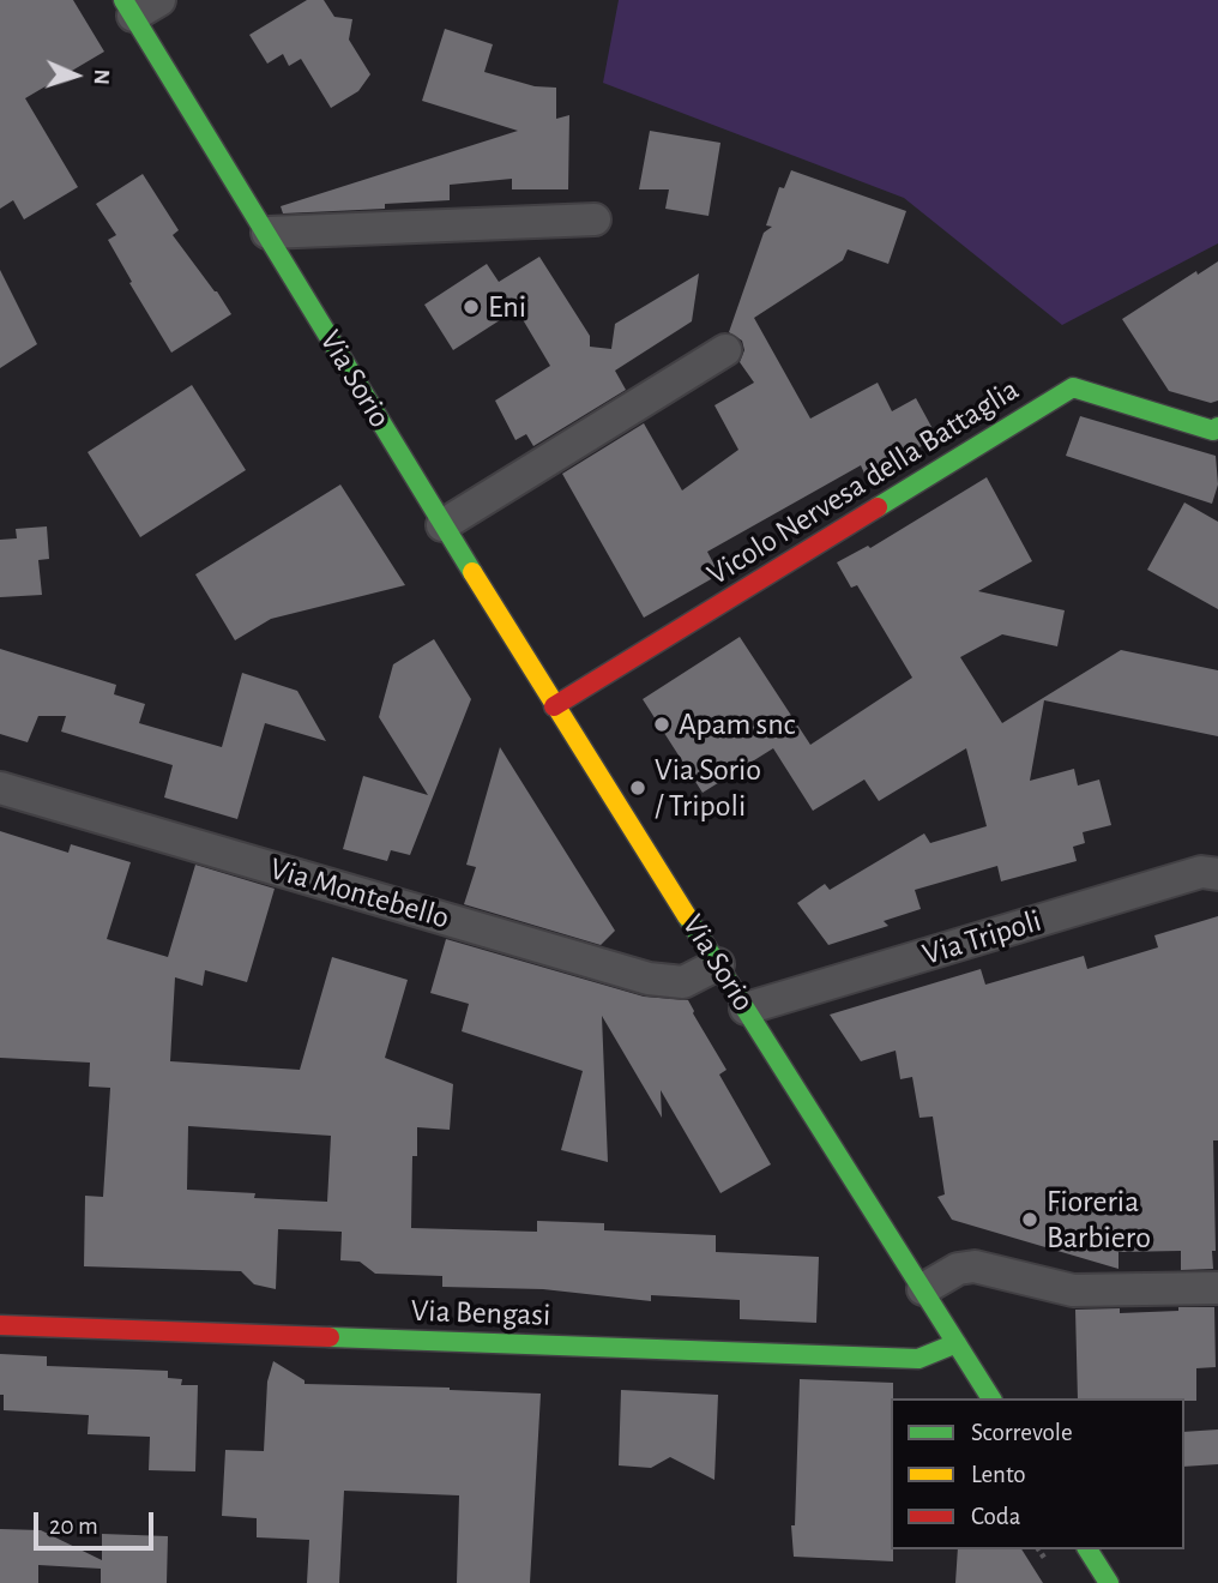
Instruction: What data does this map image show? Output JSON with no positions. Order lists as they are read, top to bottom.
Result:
{
  "streets": {
    "street": [
      "Via Sorio",
      "Vicolo Nervesa della Battaglia",
      "Via Montebello",
      "Via Tripoli",
      "Via Bengasi"
    ]
  },
  "crossings": [
    ["Via Sorio", "Vicolo Nervesa della Battaglia"],
    ["Via Sorio", "Via Montebello"],
    ["Via Sorio", "Via Tripoli"],
    ["Via Sorio", "Via Bengasi"]
  ],
  "places": [
    "Eni",
    "Apam snc",
    "Via Sorio / Tripoli",
    "Fioreria Barbiero"
  ],
  "legend": ["Scorrevole", "Lento", "Coda"],
  "scale_bar": "20 m",
  "north": "right"
}
